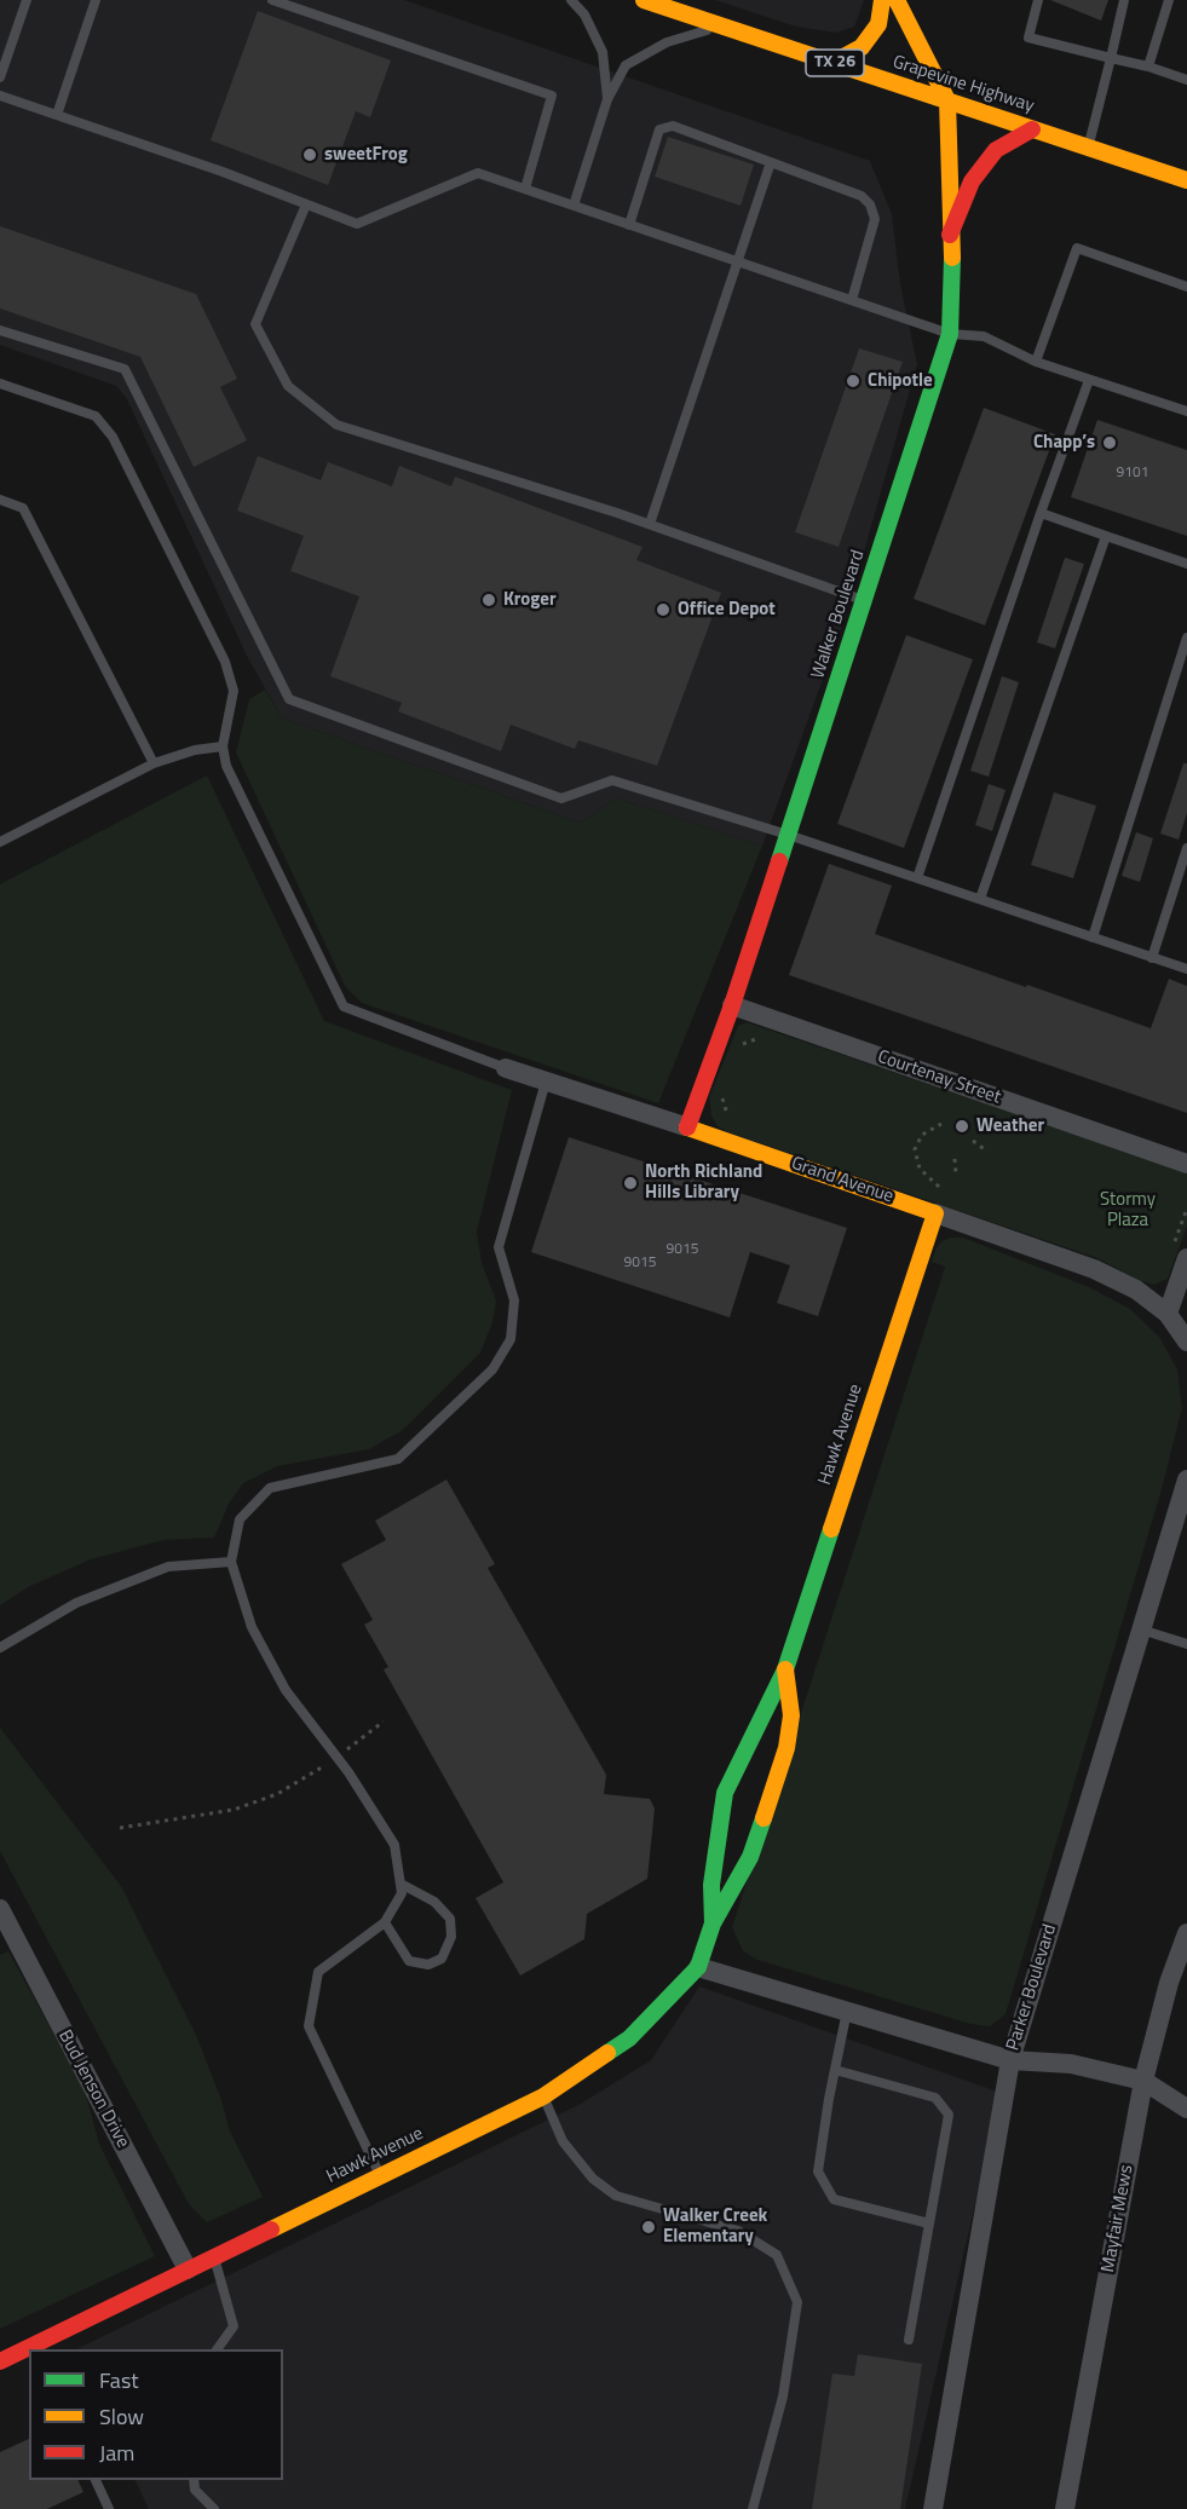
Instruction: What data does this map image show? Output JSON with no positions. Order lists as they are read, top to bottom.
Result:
{
  "streets": {
    "street": [
      "TX 26",
      "Grapevine Highway",
      "Walker Boulevard",
      "Courtenay Street",
      "Grand Avenue",
      "Hawk Avenue",
      "Parker Boulevard",
      "Bud Jenson Drive",
      "Mayfair Mews"
    ]
  },
  "crossings": [
    ["Grapevine Highway", "Walker Boulevard"],
    ["Walker Boulevard", "Courtenay Street"],
    ["Walker Boulevard", "Grand Avenue"],
    ["Grand Avenue", "Hawk Avenue"],
    ["Hawk Avenue", "Bud Jenson Drive"]
  ],
  "parks": ["Stormy Plaza"],
  "places": [
    "sweetFrog",
    "Chipotle",
    "Chapp’s",
    "Kroger",
    "Office Depot",
    "Weather",
    "North Richland Hills Library",
    "Walker Creek Elementary"
  ],
  "house_numbers": ["9101", "9015", "9015"],
  "legend": ["Fast", "Slow", "Jam"]
}
